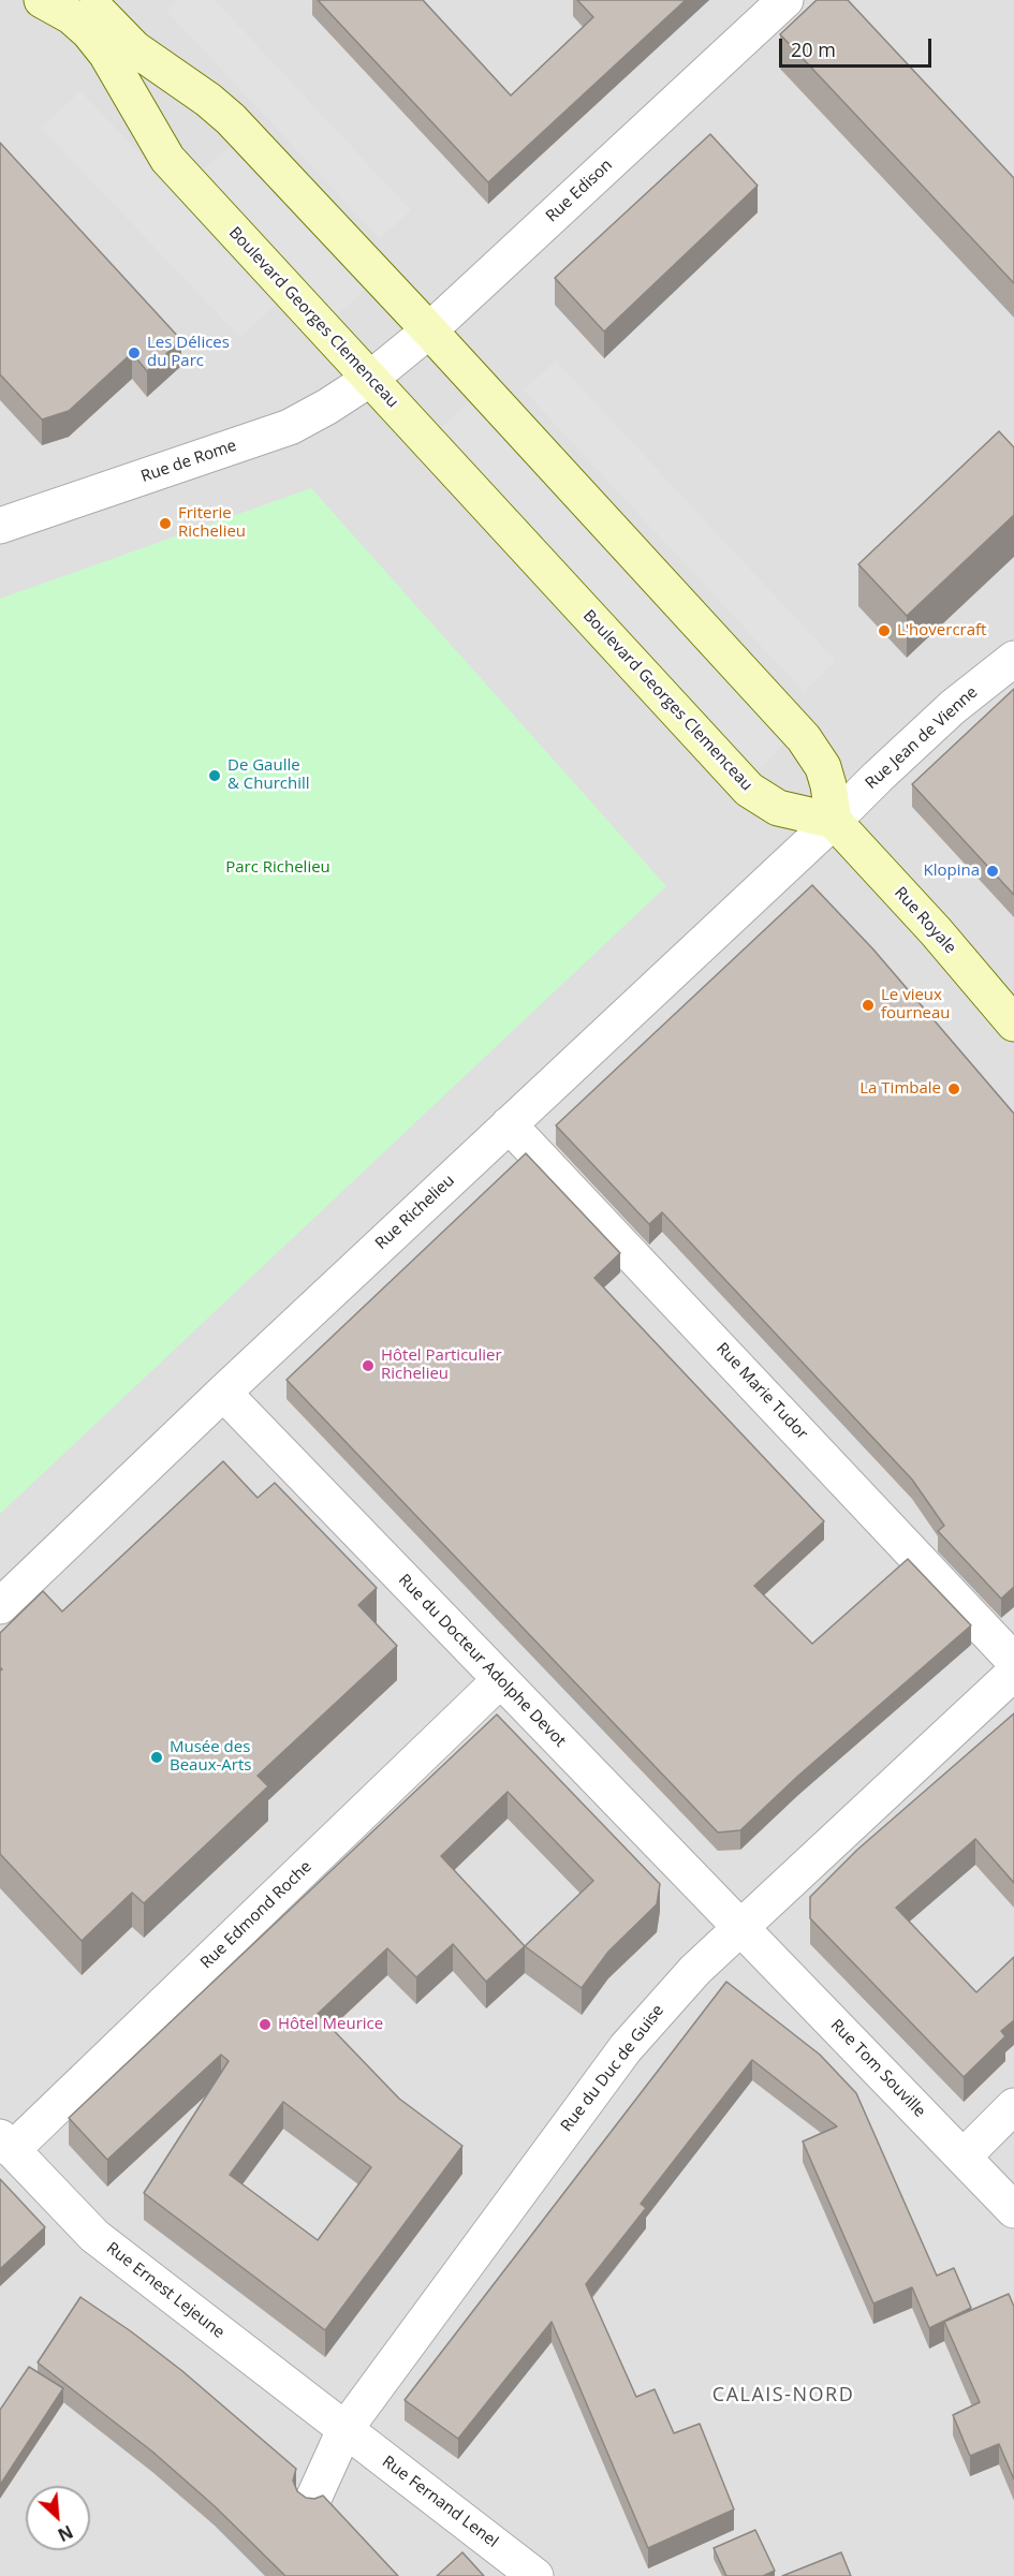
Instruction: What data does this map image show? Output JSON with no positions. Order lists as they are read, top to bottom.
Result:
{
  "streets": {
    "street": [
      "Rue Edison",
      "Boulevard Georges Clemenceau",
      "Rue de Rome",
      "Rue Jean de Vienne",
      "Rue Royale",
      "Rue Richelieu",
      "Rue Marie Tudor",
      "Rue du Docteur Adolphe Devot",
      "Rue Edmond Roche",
      "Rue du Duc de Guise",
      "Rue Tom Souville",
      "Rue Ernest Lejeune",
      "Rue Fernand Lenel"
    ]
  },
  "crossings": [
    ["Rue Edison", "Boulevard Georges Clemenceau"],
    ["Rue Edison", "Rue de Rome"],
    ["Boulevard Georges Clemenceau", "Rue de Rome"],
    ["Boulevard Georges Clemenceau", "Rue Jean de Vienne"],
    ["Boulevard Georges Clemenceau", "Rue Royale"],
    ["Boulevard Georges Clemenceau", "Rue Richelieu"],
    ["Rue Jean de Vienne", "Rue Royale"],
    ["Rue Jean de Vienne", "Rue Richelieu"],
    ["Rue Royale", "Rue Richelieu"],
    ["Rue Richelieu", "Rue Marie Tudor"],
    ["Rue Richelieu", "Rue du Docteur Adolphe Devot"],
    ["Rue du Docteur Adolphe Devot", "Rue Edmond Roche"],
    ["Rue du Docteur Adolphe Devot", "Rue du Duc de Guise"],
    ["Rue du Docteur Adolphe Devot", "Rue Tom Souville"],
    ["Rue Edmond Roche", "Rue Ernest Lejeune"],
    ["Rue du Duc de Guise", "Rue Tom Souville"],
    ["Rue du Duc de Guise", "Rue Ernest Lejeune"],
    ["Rue du Duc de Guise", "Rue Fernand Lenel"],
    ["Rue Ernest Lejeune", "Rue Fernand Lenel"]
  ],
  "districts": ["CALAIS-NORD"],
  "parks": ["Parc Richelieu"],
  "places": [
    "Les Délices du Parc",
    "Friterie Richelieu",
    "L'hovercraft",
    "De Gaulle & Churchill",
    "Klopina",
    "Le vieux fourneau",
    "La Timbale",
    "Hôtel Particulier Richelieu",
    "Musée des Beaux-Arts",
    "Hôtel Meurice"
  ],
  "scale_bar": "20 m",
  "north": "bottom right"
}
